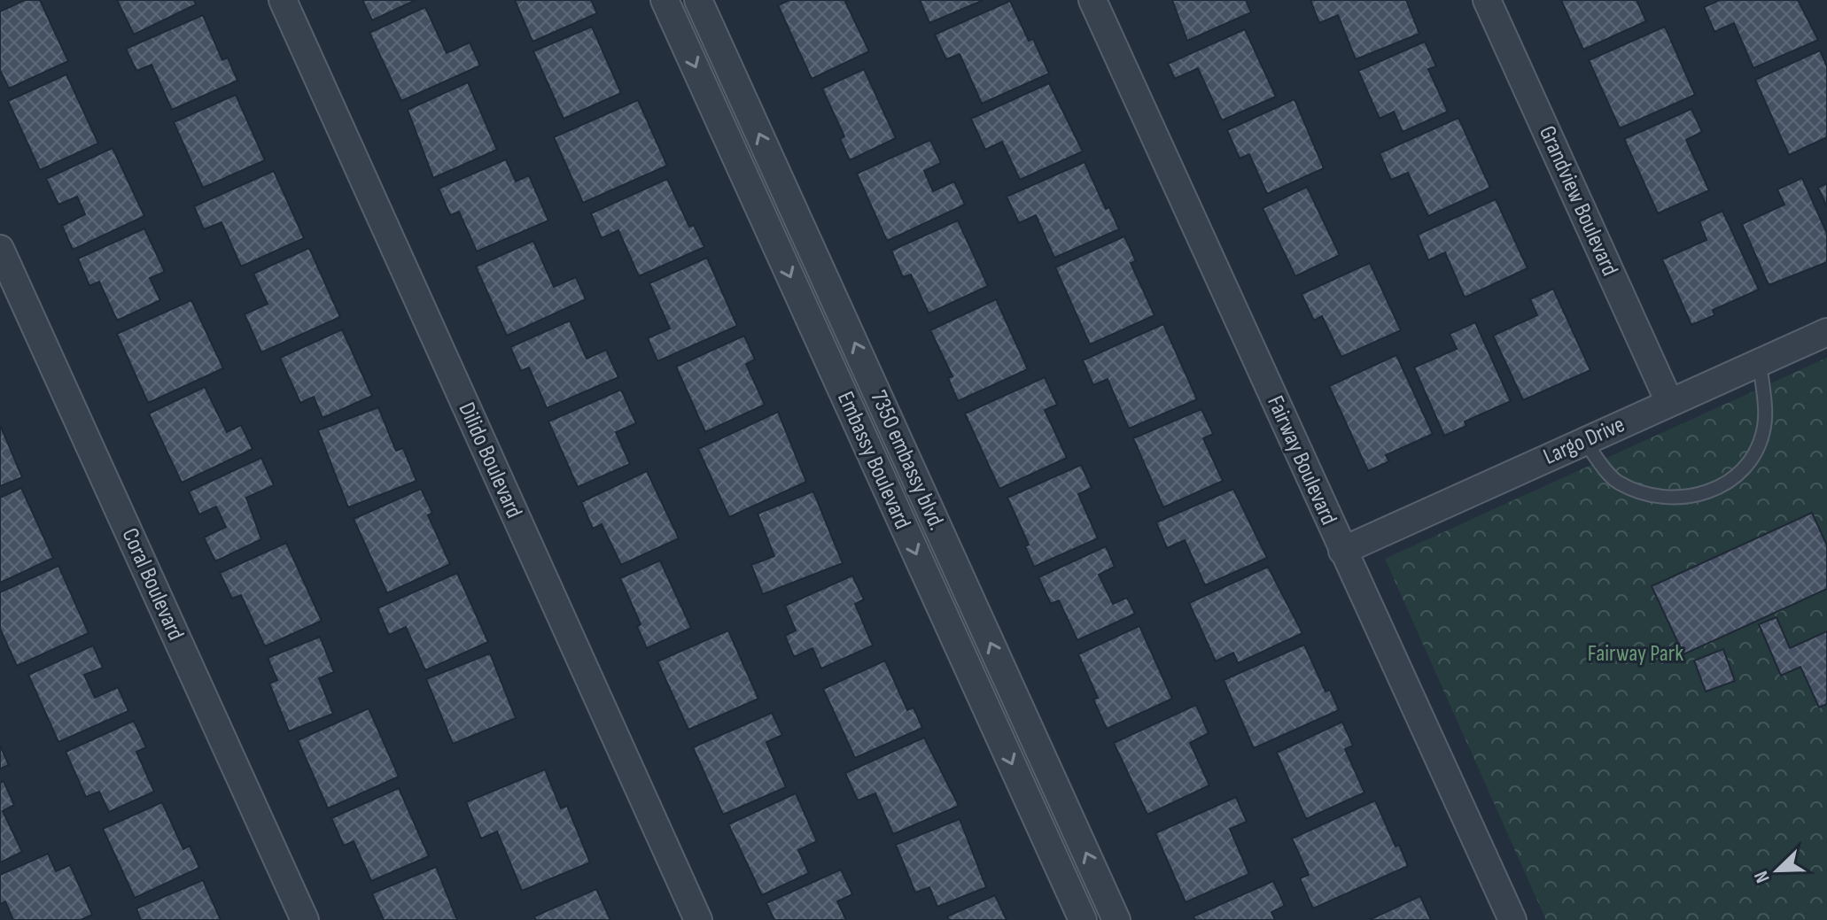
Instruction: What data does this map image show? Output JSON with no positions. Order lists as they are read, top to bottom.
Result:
{
  "streets": {
    "street": [
      "Grandview Boulevard",
      "Largo Drive",
      "Dilido Boulevard",
      "Embassy Boulevard",
      "7350 embassy blvd.",
      "Fairway Boulevard",
      "Coral Boulevard"
    ]
  },
  "crossings": [
    ["Grandview Boulevard", "Largo Drive"],
    ["Largo Drive", "Fairway Boulevard"]
  ],
  "one_way": ["Embassy Boulevard", "7350 embassy blvd."],
  "parks": ["Fairway Park"],
  "north": "bottom left"
}
